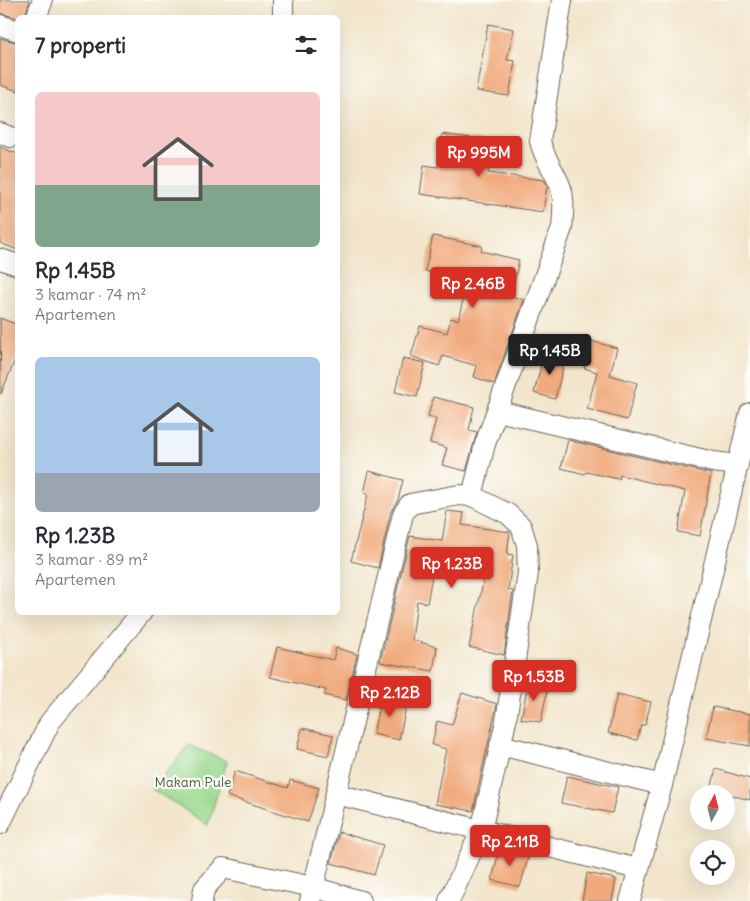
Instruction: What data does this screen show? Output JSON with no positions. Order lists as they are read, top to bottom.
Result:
{
  "parks": ["Makam Pule"],
  "north": "top",
  "page": {
    "heading": "7 properti",
    "list": [
      {
        "name": "Rp 1.45B",
        "note": "3 kamar · 74 m² · Apartemen"
      },
      {
        "name": "Rp 1.23B",
        "note": "3 kamar · 89 m² · Apartemen"
      }
    ],
    "price": [
      "Rp 995M",
      "Rp 2.46B",
      "Rp 1.45B",
      "Rp 1.23B",
      "Rp 1.53B",
      "Rp 2.12B",
      "Rp 2.11B"
    ]
  }
}
